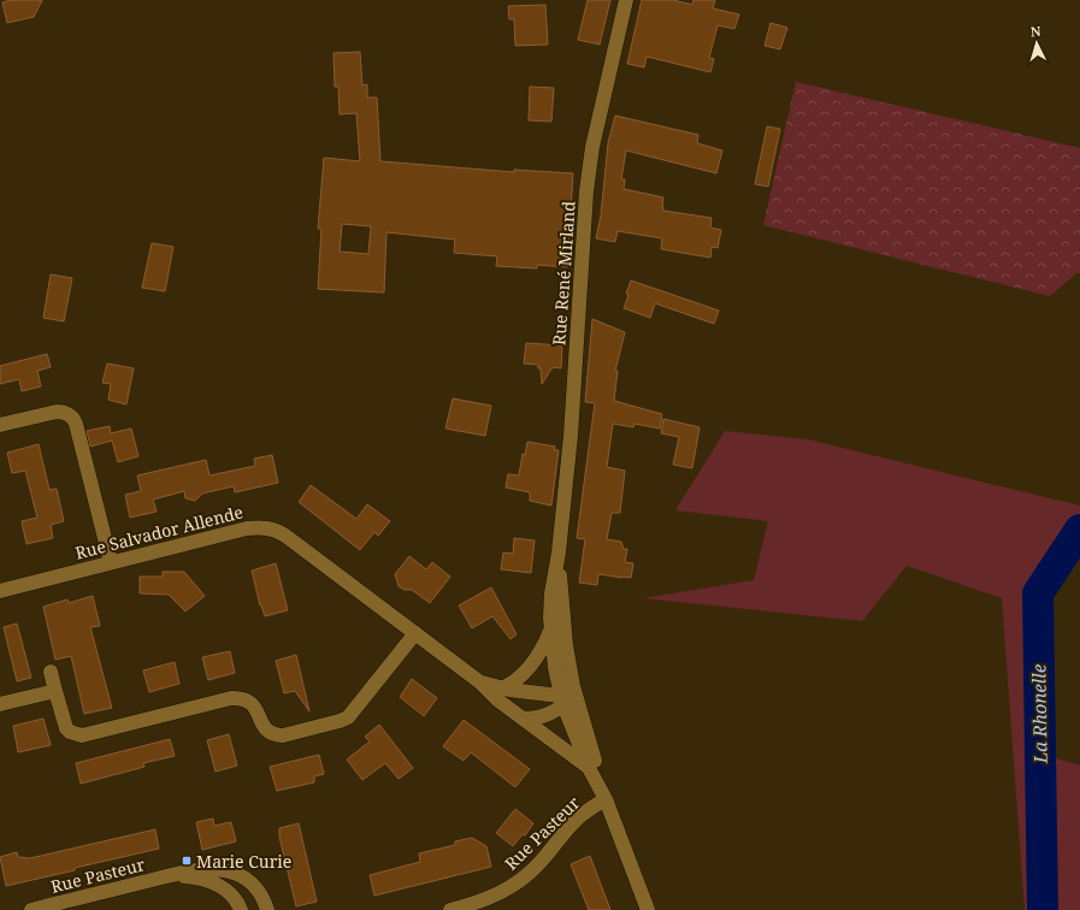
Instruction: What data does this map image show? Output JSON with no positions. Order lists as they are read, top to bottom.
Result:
{
  "streets": {
    "street": ["Rue René Mirland", "Rue Salvador Allende", "Rue Pasteur"]
  },
  "crossings": [
    ["Rue René Mirland", "Rue Salvador Allende"],
    ["Rue René Mirland", "Rue Pasteur"]
  ],
  "water": ["La Rhonelle"],
  "places": {
    "transit": ["Marie Curie"]
  },
  "north": "top"
}
